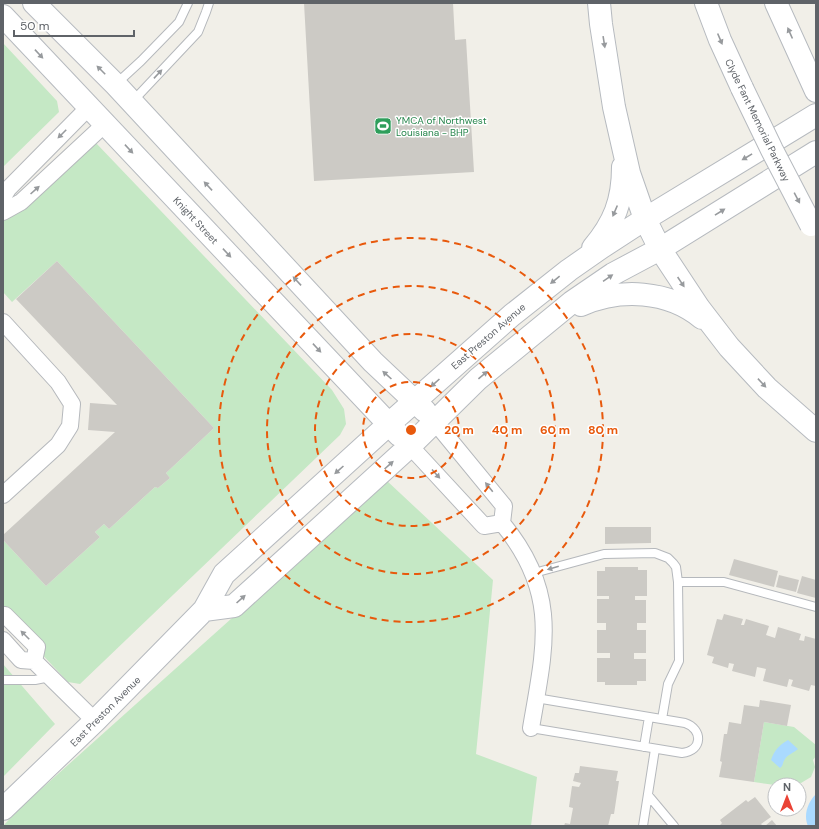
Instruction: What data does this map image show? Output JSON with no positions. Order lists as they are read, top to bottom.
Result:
{
  "streets": {
    "street": ["Clyde Fant Memorial Parkway", "Knight Street", "East Preston Avenue"]
  },
  "crossings": [
    ["Knight Street", "East Preston Avenue"]
  ],
  "places": {
    "sports": ["YMCA of Northwest Louisiana - BHP"]
  },
  "scale_bar": "50 m",
  "north": "top",
  "rings": [
    "20 m",
    "40 m",
    "60 m",
    "80 m"
  ]
}
